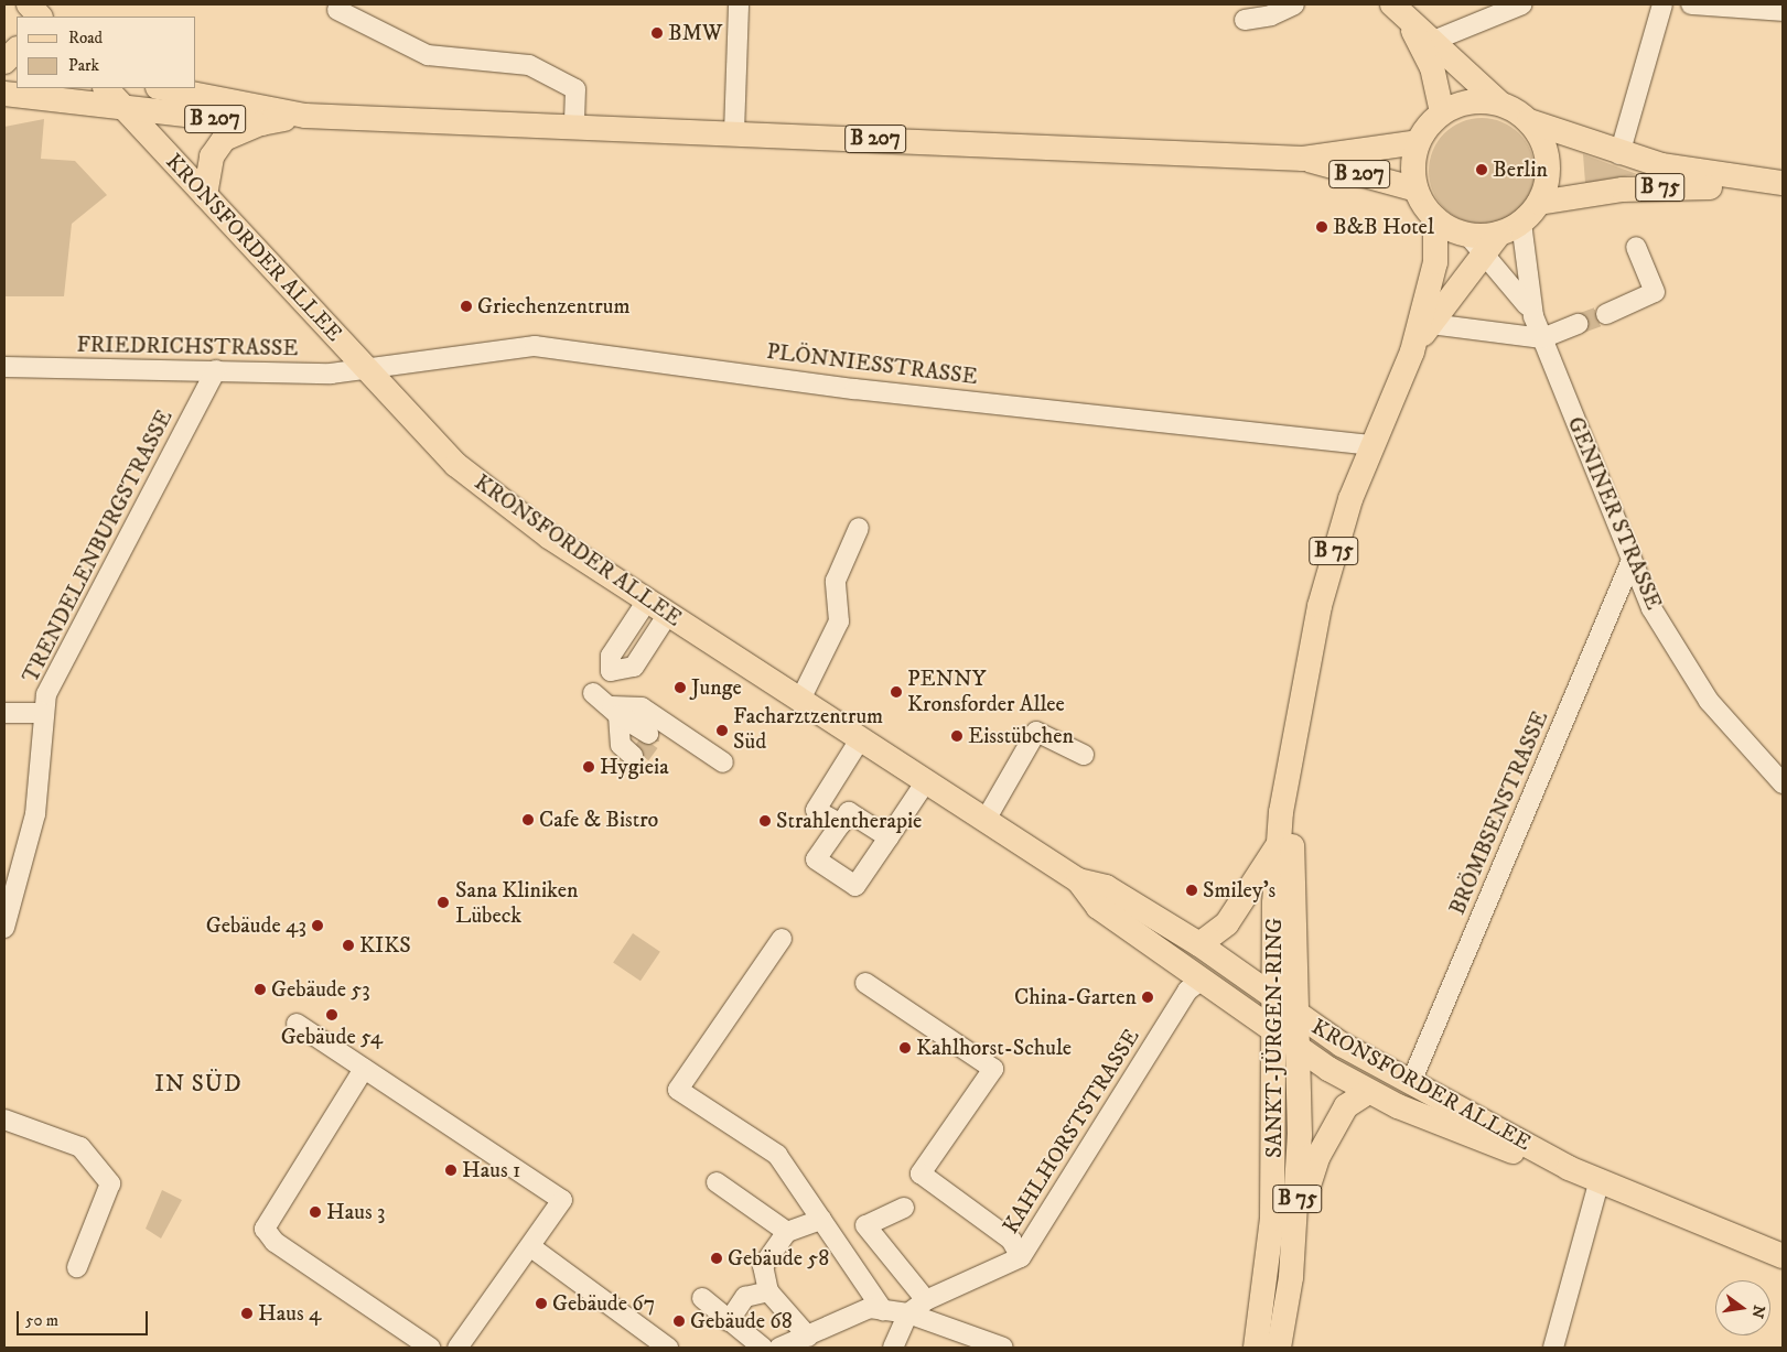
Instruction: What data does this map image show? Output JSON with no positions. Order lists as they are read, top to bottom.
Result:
{
  "streets": {
    "main road": [
      "B 207",
      "B 75",
      "KRONSFORDER ALLEE",
      "SANKT-JÜRGEN-RING"
    ],
    "street": [
      "FRIEDRICHSTRASSE",
      "PLÖNNIESSTRASSE",
      "GENINER STRASSE",
      "TRENDELENBURGSTRASSE",
      "BRÖMBSENSTRASSE",
      "KAHLHORSTSTRASSE"
    ]
  },
  "crossings": [
    ["B 207", "B 75"],
    ["B 207", "KRONSFORDER ALLEE"],
    ["B 207", "GENINER STRASSE"],
    ["B 207", "SANKT-JÜRGEN-RING"],
    ["B 75", "GENINER STRASSE"],
    ["B 75", "SANKT-JÜRGEN-RING"],
    ["KRONSFORDER ALLEE", "FRIEDRICHSTRASSE"],
    ["KRONSFORDER ALLEE", "PLÖNNIESSTRASSE"],
    ["KRONSFORDER ALLEE", "BRÖMBSENSTRASSE"],
    ["KRONSFORDER ALLEE", "SANKT-JÜRGEN-RING"],
    ["KRONSFORDER ALLEE", "KAHLHORSTSTRASSE"],
    ["FRIEDRICHSTRASSE", "PLÖNNIESSTRASSE"],
    ["FRIEDRICHSTRASSE", "TRENDELENBURGSTRASSE"],
    ["PLÖNNIESSTRASSE", "SANKT-JÜRGEN-RING"],
    ["GENINER STRASSE", "BRÖMBSENSTRASSE"],
    ["GENINER STRASSE", "SANKT-JÜRGEN-RING"]
  ],
  "districts": ["IN SÜD"],
  "places": [
    "BMW",
    "Berlin",
    "B&B Hotel",
    "Griechenzentrum",
    "Junge",
    "PENNY Kronsforder Allee",
    "Facharztzentrum Süd",
    "Eisstübchen",
    "Hygieia",
    "Cafe & Bistro",
    "Strahlentherapie",
    "Smiley's",
    "Sana Kliniken Lübeck",
    "Gebäude 43",
    "KIKS",
    "Gebäude 53",
    "China-Garten",
    "Gebäude 54",
    "Kahlhorst-Schule",
    "Haus 1",
    "Haus 3",
    "Gebäude 58",
    "Gebäude 67",
    "Haus 4",
    "Gebäude 68"
  ],
  "legend": ["Road", "Park"],
  "scale_bar": "50 m",
  "north": "right"
}
